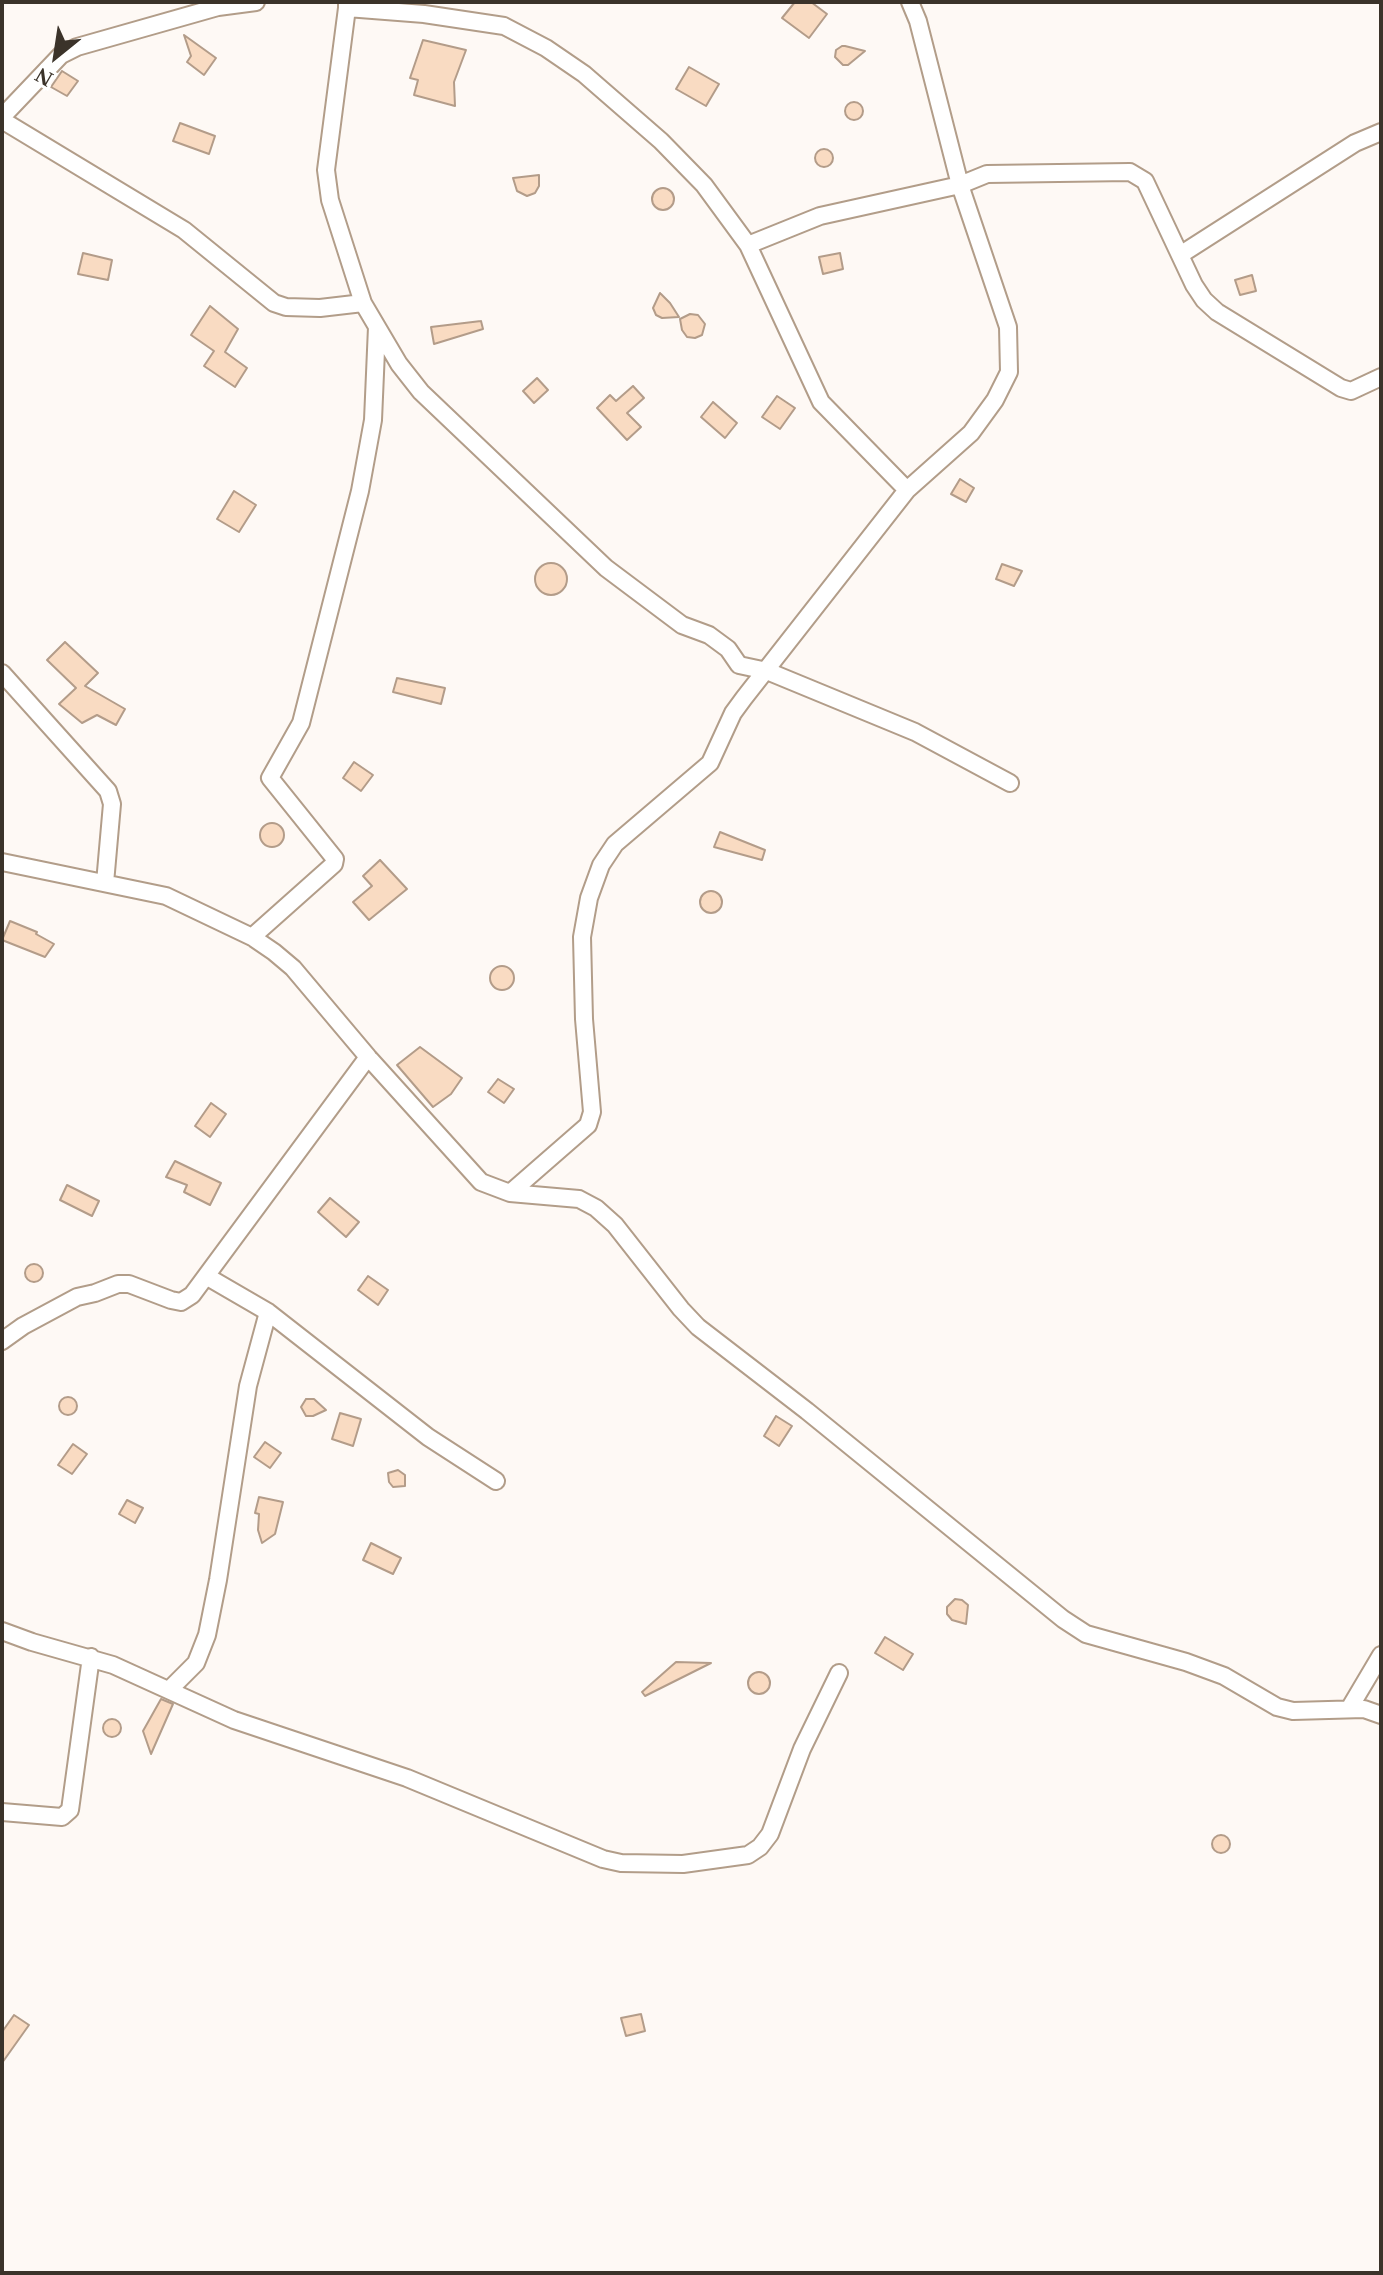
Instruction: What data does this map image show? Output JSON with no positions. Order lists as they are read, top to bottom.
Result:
{
  "north": "bottom left"
}
